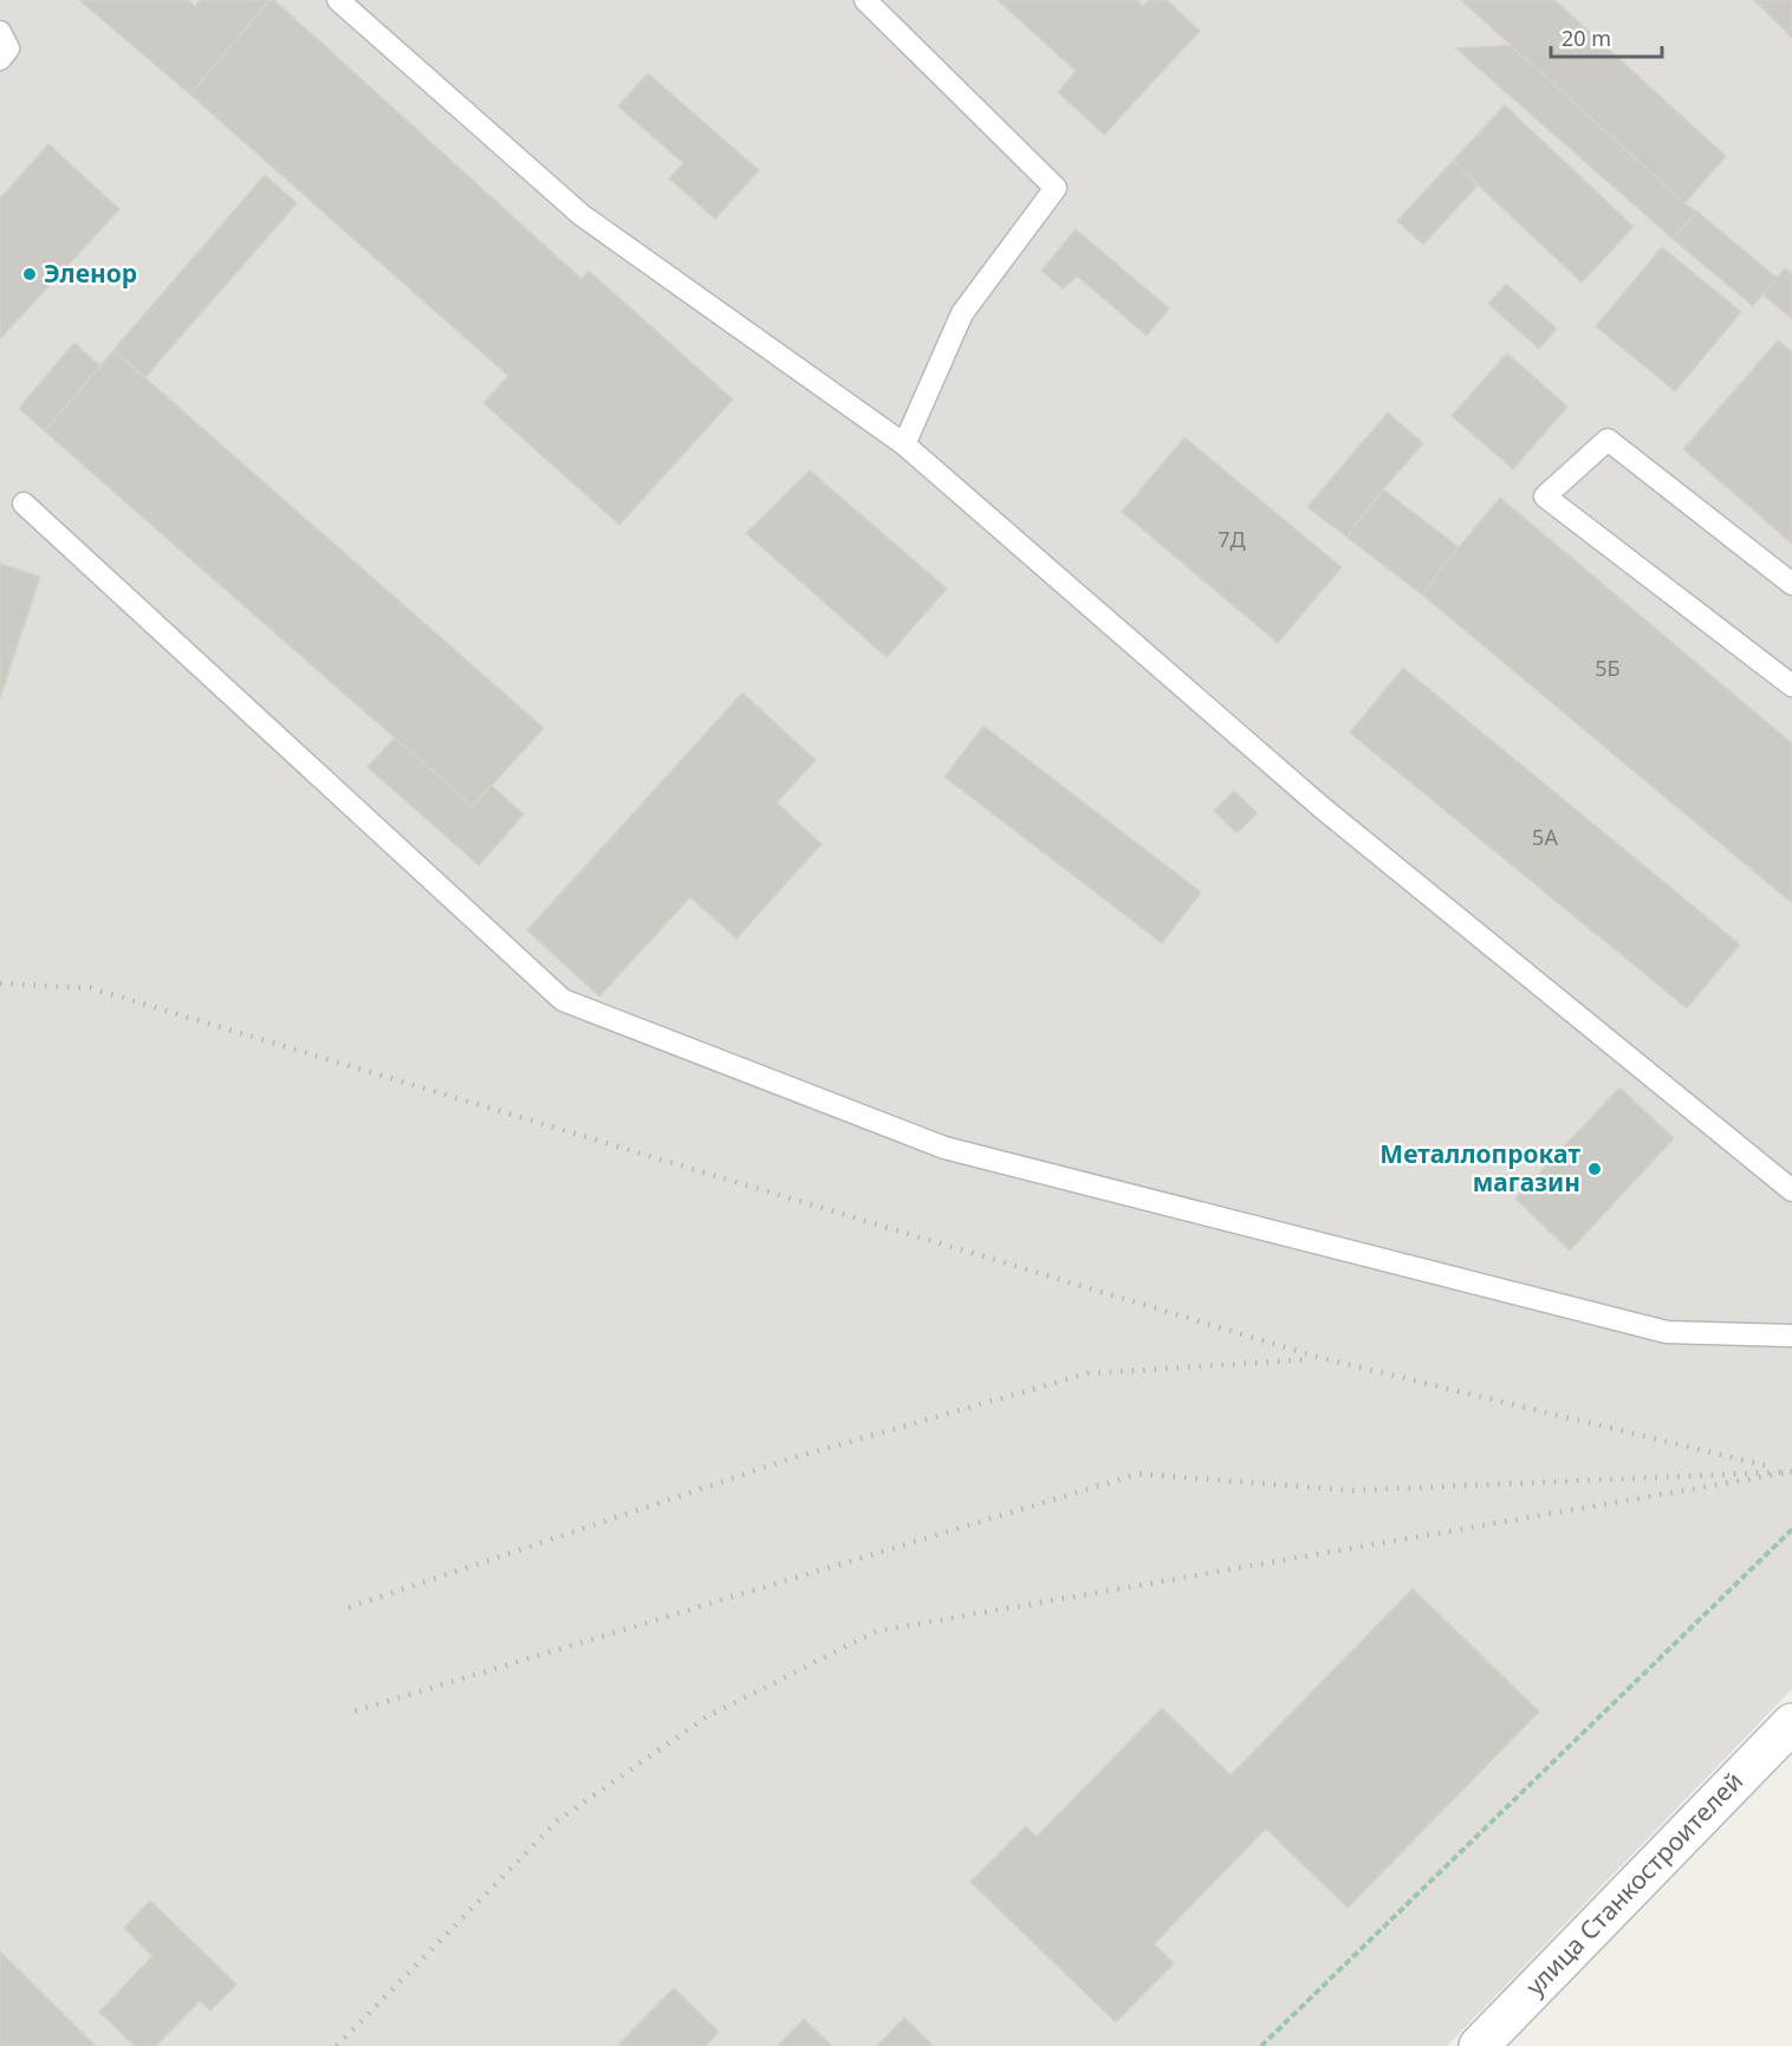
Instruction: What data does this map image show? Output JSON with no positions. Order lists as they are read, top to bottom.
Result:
{
  "streets": {
    "main road": ["улица Станкостроителей"]
  },
  "places": ["Эленор", "Металлопрокат магазин"],
  "house_numbers": ["7Д", "5Б", "5А"],
  "scale_bar": "20 m"
}
